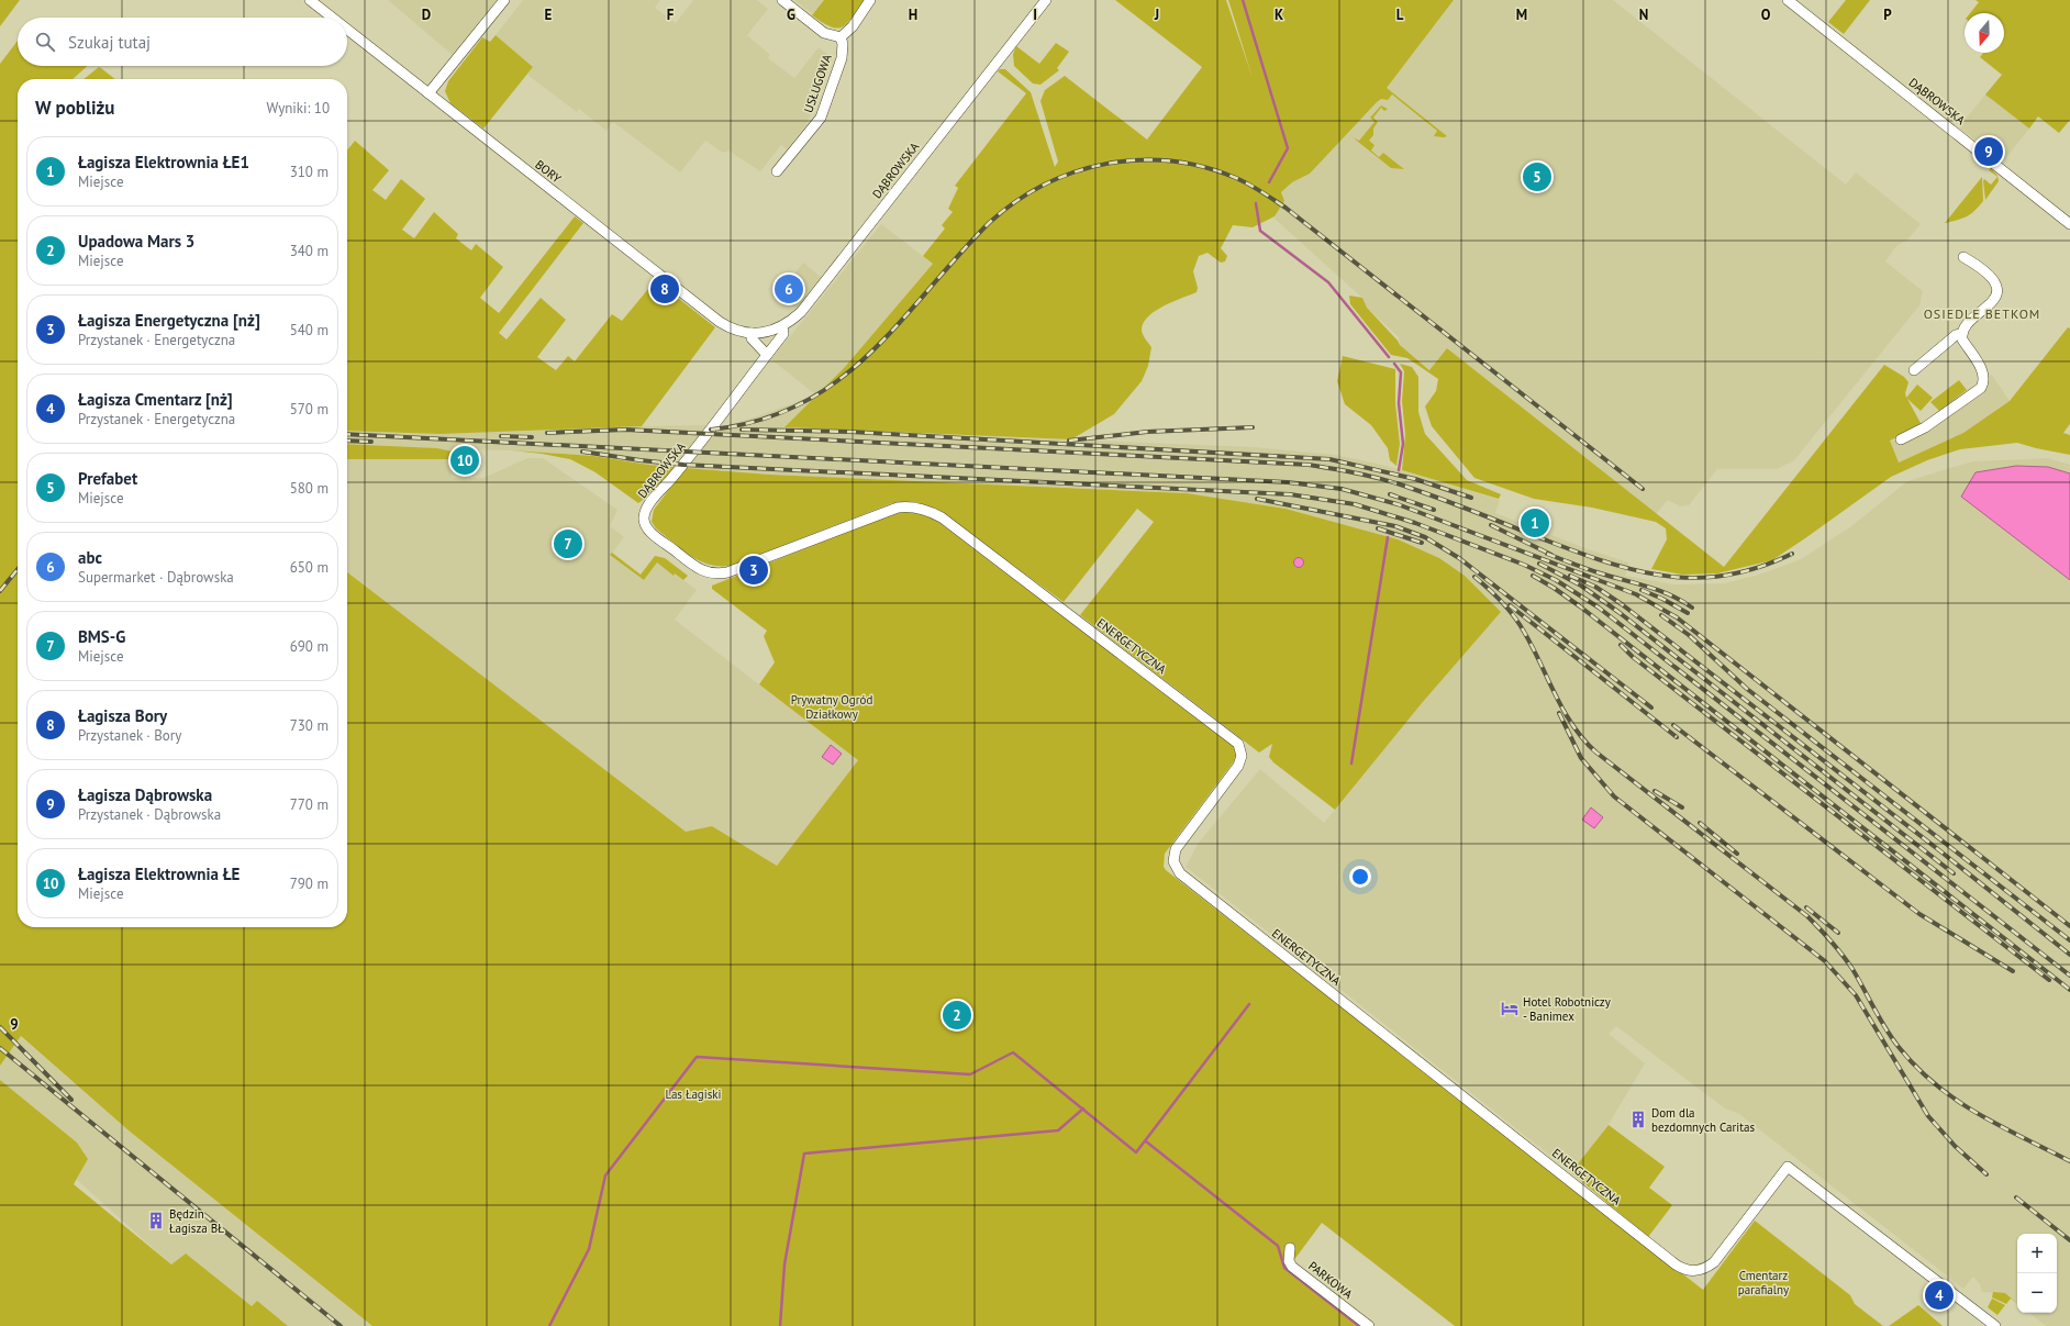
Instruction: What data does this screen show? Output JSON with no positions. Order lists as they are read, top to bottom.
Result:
{
  "streets": {
    "street": [
      "USŁUGOWA",
      "DĄBROWSKA",
      "BORY",
      "ENERGETYCZNA",
      "PARKOWA"
    ]
  },
  "crossings": [
    ["DĄBROWSKA", "BORY"],
    ["DĄBROWSKA", "ENERGETYCZNA"]
  ],
  "districts": ["OSIEDLE BETKOM"],
  "parks": ["Prywatny Ogród Działkowy", "Las Łagiski", "Cmentarz parafialny"],
  "places": {
    "hotel": ["Hotel Robotniczy - Banimex"],
    "building": ["Dom dla bezdomnych Caritas", "Będzin Łagisza BŁ"]
  },
  "north": "bottom",
  "page": {
    "search": "Szukaj tutaj",
    "heading": ["W pobliżu", "Wyniki: 10"],
    "pins": [
      "9",
      "5",
      "6",
      "8",
      "10",
      "1",
      "7",
      "3",
      "2",
      "4"
    ],
    "list": [
      {
        "mark": "1",
        "name": "Łagisza Elektrownia ŁE1",
        "note": "Miejsce",
        "value": "310 m"
      },
      {
        "mark": "2",
        "name": "Upadowa Mars 3",
        "note": "Miejsce",
        "value": "340 m"
      },
      {
        "mark": "3",
        "name": "Łagisza Energetyczna [nż]",
        "note": "Przystanek · Energetyczna",
        "value": "540 m"
      },
      {
        "mark": "4",
        "name": "Łagisza Cmentarz [nż]",
        "note": "Przystanek · Energetyczna",
        "value": "570 m"
      },
      {
        "mark": "5",
        "name": "Prefabet",
        "note": "Miejsce",
        "value": "580 m"
      },
      {
        "mark": "6",
        "name": "abc",
        "note": "Supermarket · Dąbrowska",
        "value": "650 m"
      },
      {
        "mark": "7",
        "name": "BMS-G",
        "note": "Miejsce",
        "value": "690 m"
      },
      {
        "mark": "8",
        "name": "Łagisza Bory",
        "note": "Przystanek · Bory",
        "value": "730 m"
      },
      {
        "mark": "9",
        "name": "Łagisza Dąbrowska",
        "note": "Przystanek · Dąbrowska",
        "value": "770 m"
      },
      {
        "mark": "10",
        "name": "Łagisza Elektrownia ŁE",
        "note": "Miejsce",
        "value": "790 m"
      }
    ],
    "map_buttons": ["+", "−"]
  },
  "grid": {
    "columns": [
      "D",
      "E",
      "F",
      "G",
      "H",
      "I",
      "J",
      "K",
      "L",
      "M",
      "N",
      "O",
      "P"
    ],
    "rows": ["9"]
  }
}
